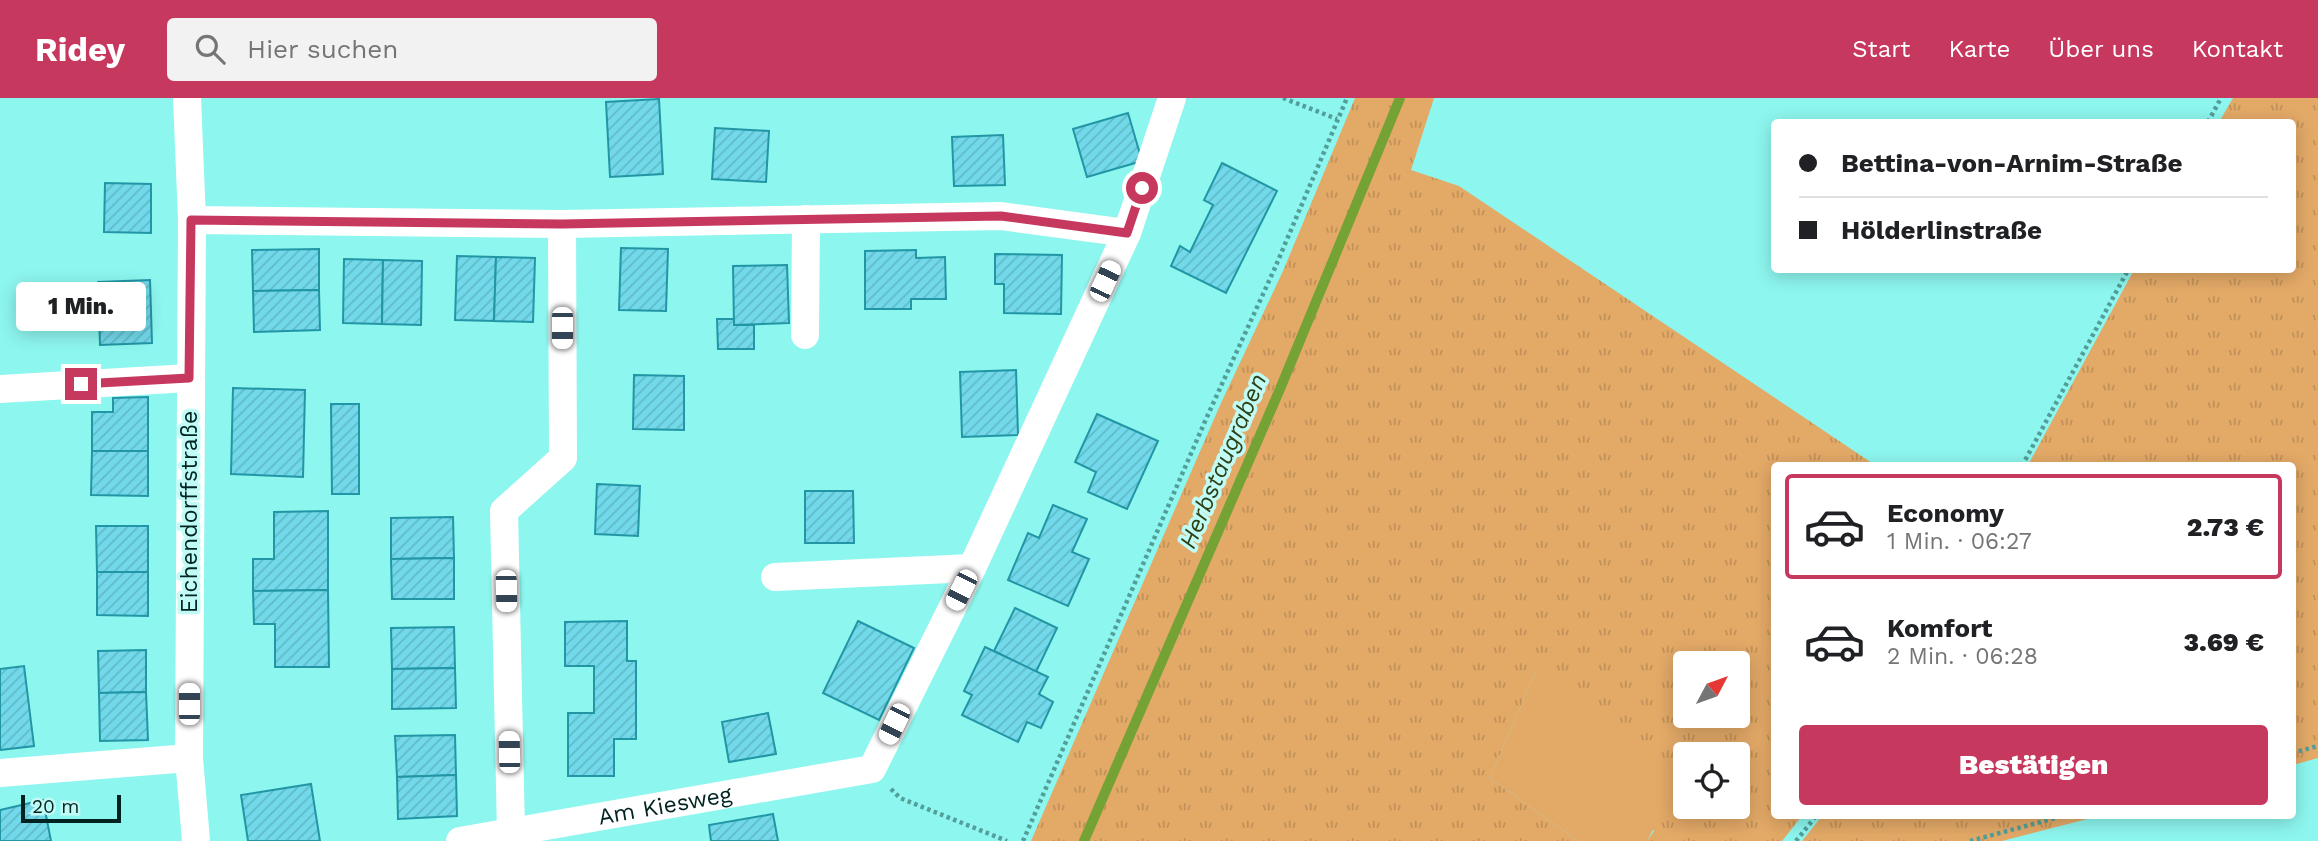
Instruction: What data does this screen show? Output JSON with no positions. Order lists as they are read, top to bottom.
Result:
{
  "streets": {
    "street": ["Eichendorffstraße", "Am Kiesweg"]
  },
  "water": ["Herbstaugraben"],
  "scale_bar": "20 m",
  "north": "top right",
  "page": {
    "header": "Ridey",
    "search": "Hier suchen",
    "nav": [
      "Start",
      "Karte",
      "Über uns",
      "Kontakt"
    ],
    "banner": ["Bettina-von-Arnim-Straße", "Hölderlinstraße"],
    "bubble": "1 Min.",
    "list": [
      {
        "name": "Economy",
        "note": "1 Min. · 06:27",
        "value": "2.73 €"
      },
      {
        "name": "Komfort",
        "note": "2 Min. · 06:28",
        "value": "3.69 €"
      }
    ],
    "buttons": "Bestätigen",
    "scale": "20 m"
  }
}
